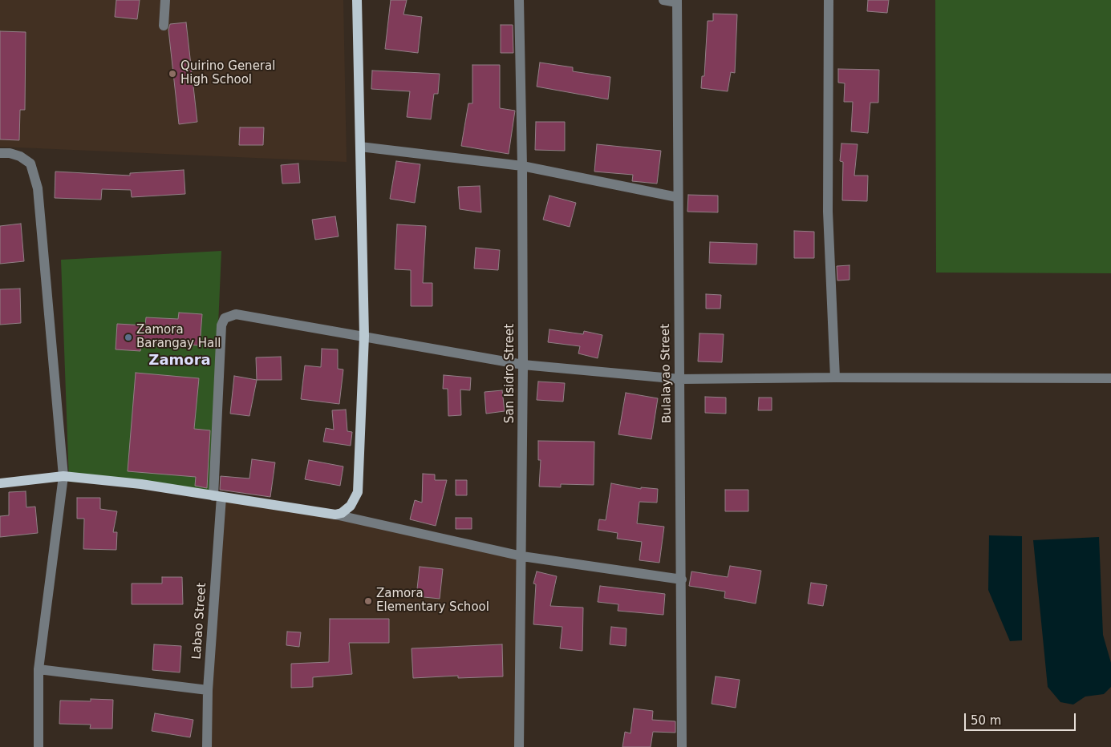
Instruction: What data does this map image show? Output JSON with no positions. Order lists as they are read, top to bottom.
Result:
{
  "streets": {
    "street": ["San Isidro Street", "Bulalayao Street", "Labao Street"]
  },
  "districts": ["Zamora"],
  "places": ["Quirino General High School", "Zamora Barangay Hall", "Zamora Elementary School"],
  "scale_bar": "50 m"
}
